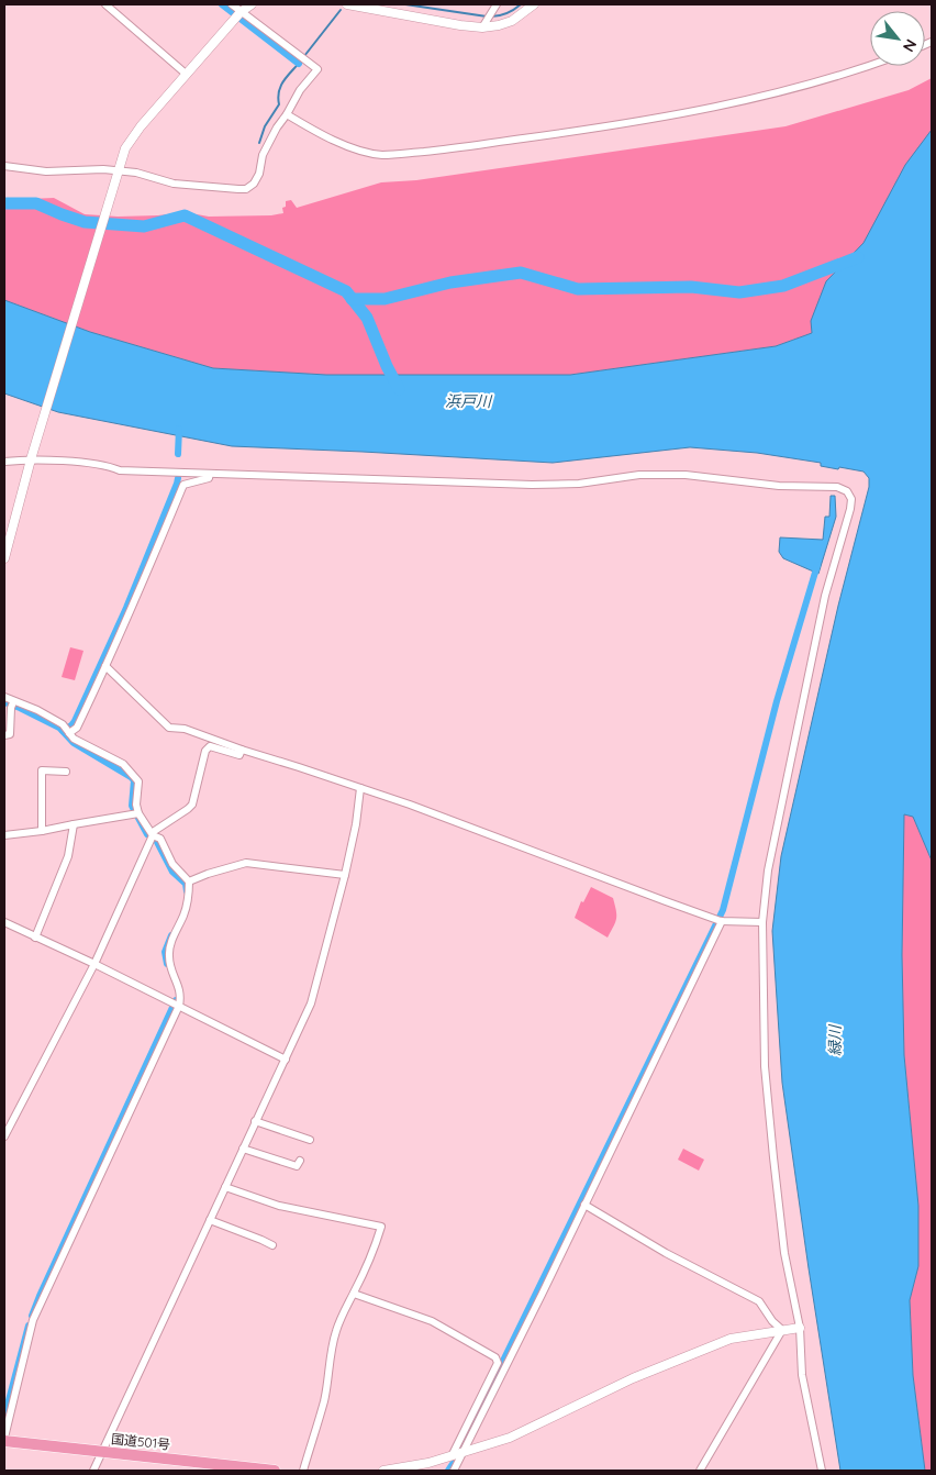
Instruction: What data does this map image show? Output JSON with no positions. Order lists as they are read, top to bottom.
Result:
{
  "streets": {
    "highway": ["国道501号"]
  },
  "water": ["浜戸川", "緑川"],
  "north": "bottom right"
}
